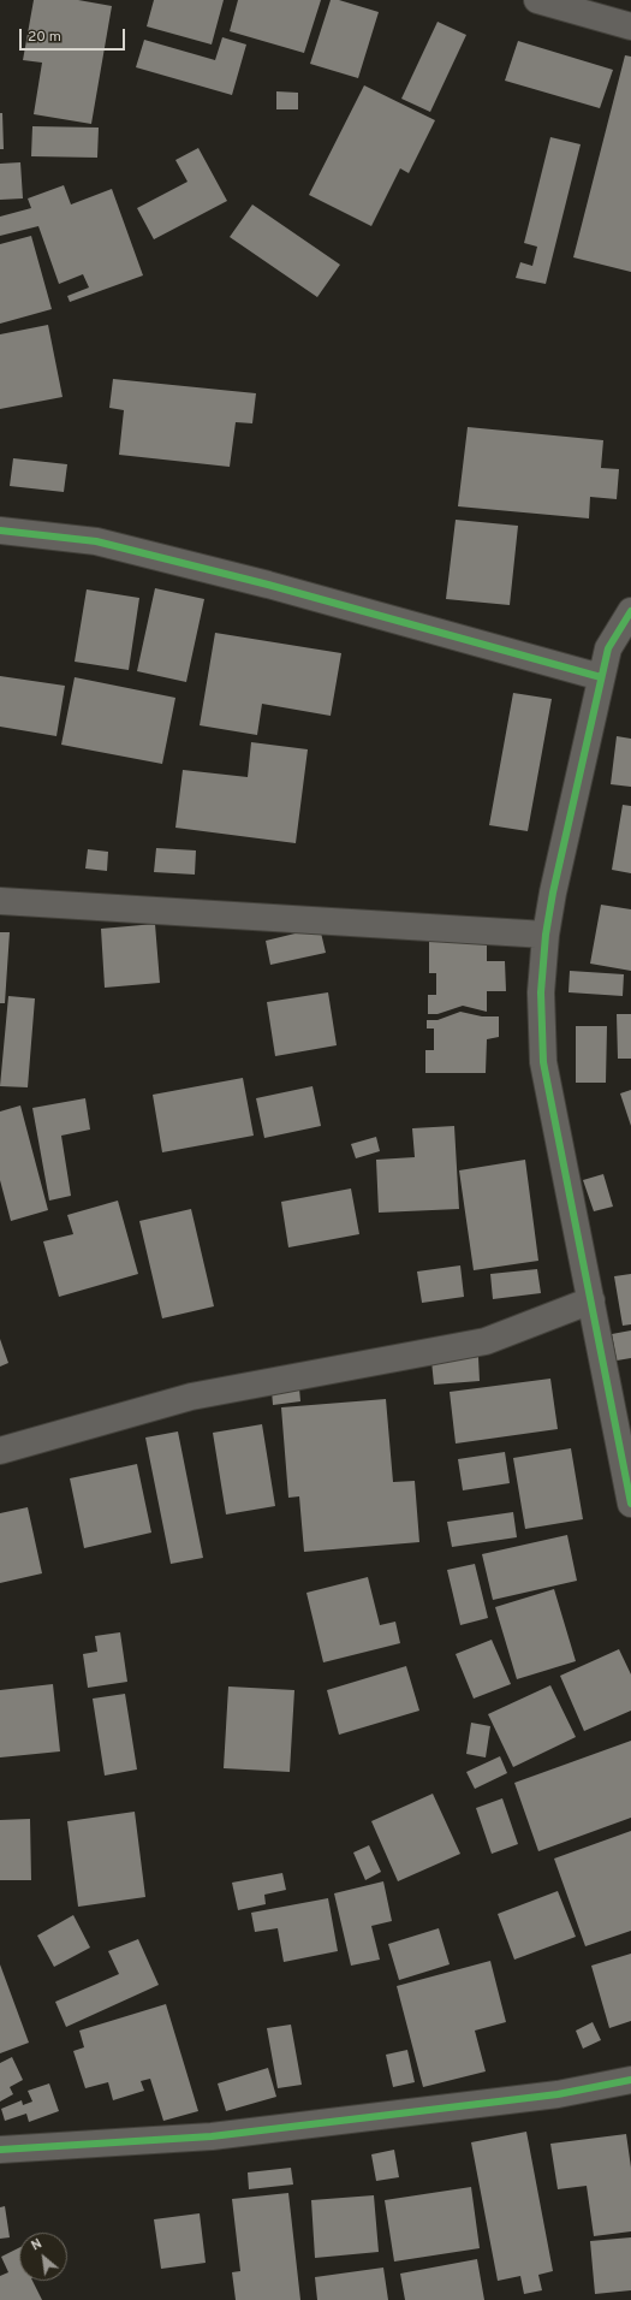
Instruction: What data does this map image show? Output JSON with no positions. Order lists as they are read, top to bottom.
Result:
{
  "scale_bar": "20 m",
  "north": "top left"
}
